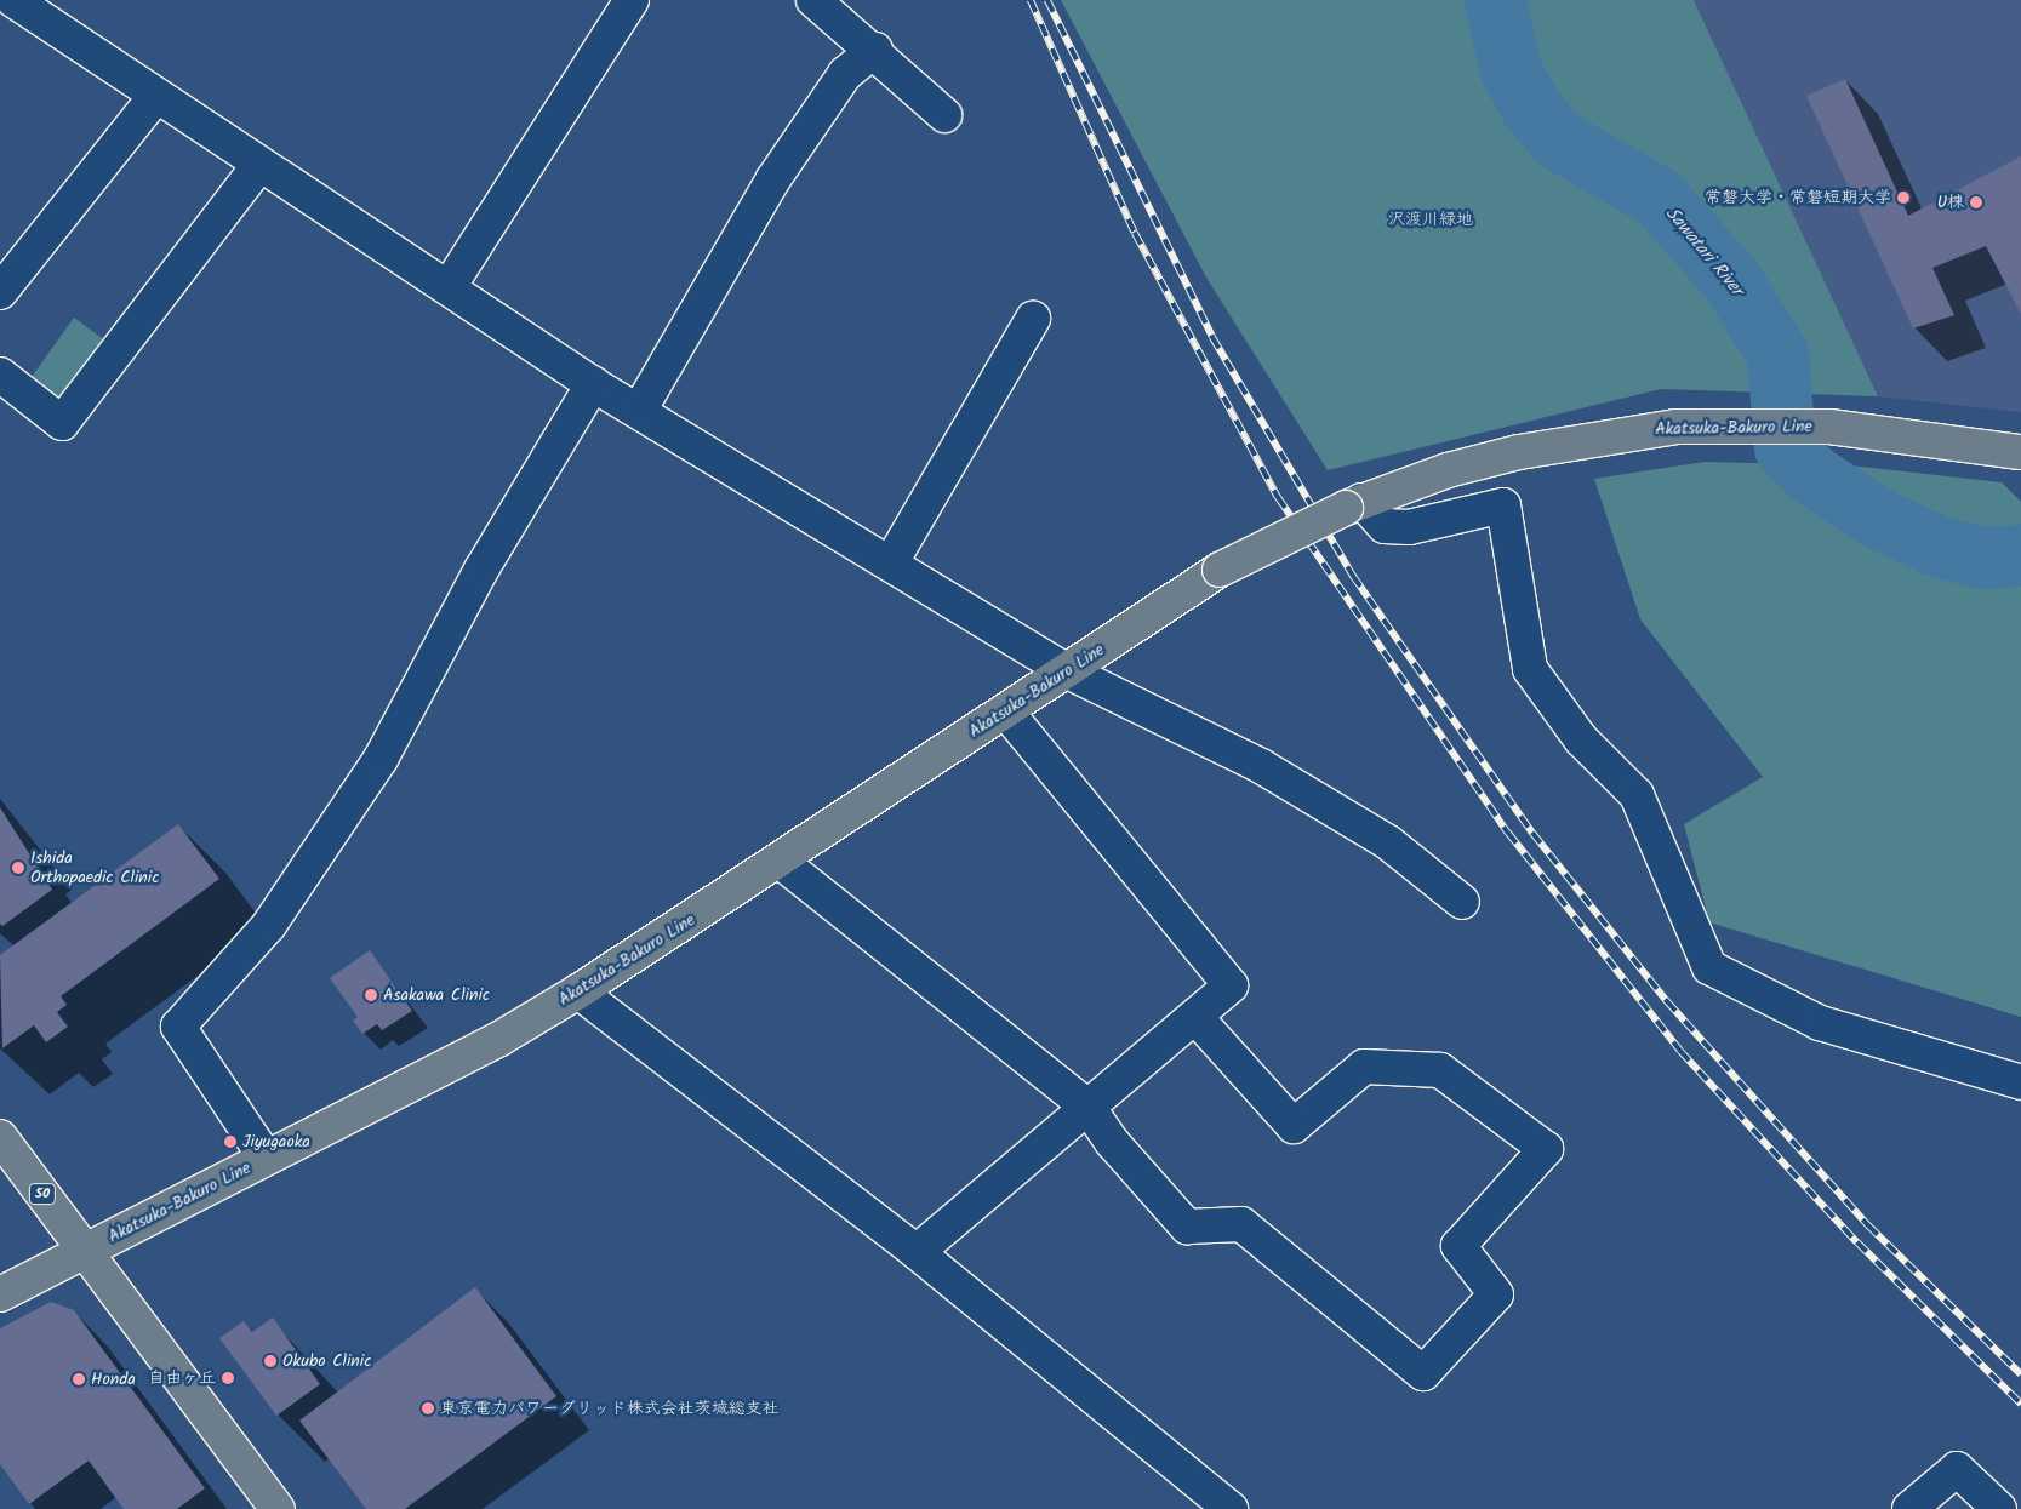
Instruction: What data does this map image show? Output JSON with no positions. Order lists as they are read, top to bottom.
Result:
{
  "streets": {
    "main road": ["Akatsuka-Bakuro Line", "50"]
  },
  "crossings": [
    ["Akatsuka-Bakuro Line", "50"]
  ],
  "water": ["Sawatari River"],
  "parks": ["沢渡川緑地"],
  "places": [
    "常磐大学・常磐短期大学",
    "U棟",
    "Ishida Orthopaedic Clinic",
    "Asakawa Clinic",
    "Jiyugaoka",
    "Okubo Clinic",
    "自由ヶ丘",
    "Honda",
    "東京電力パワーグリッド株式会社茨城総支社"
  ]
}
